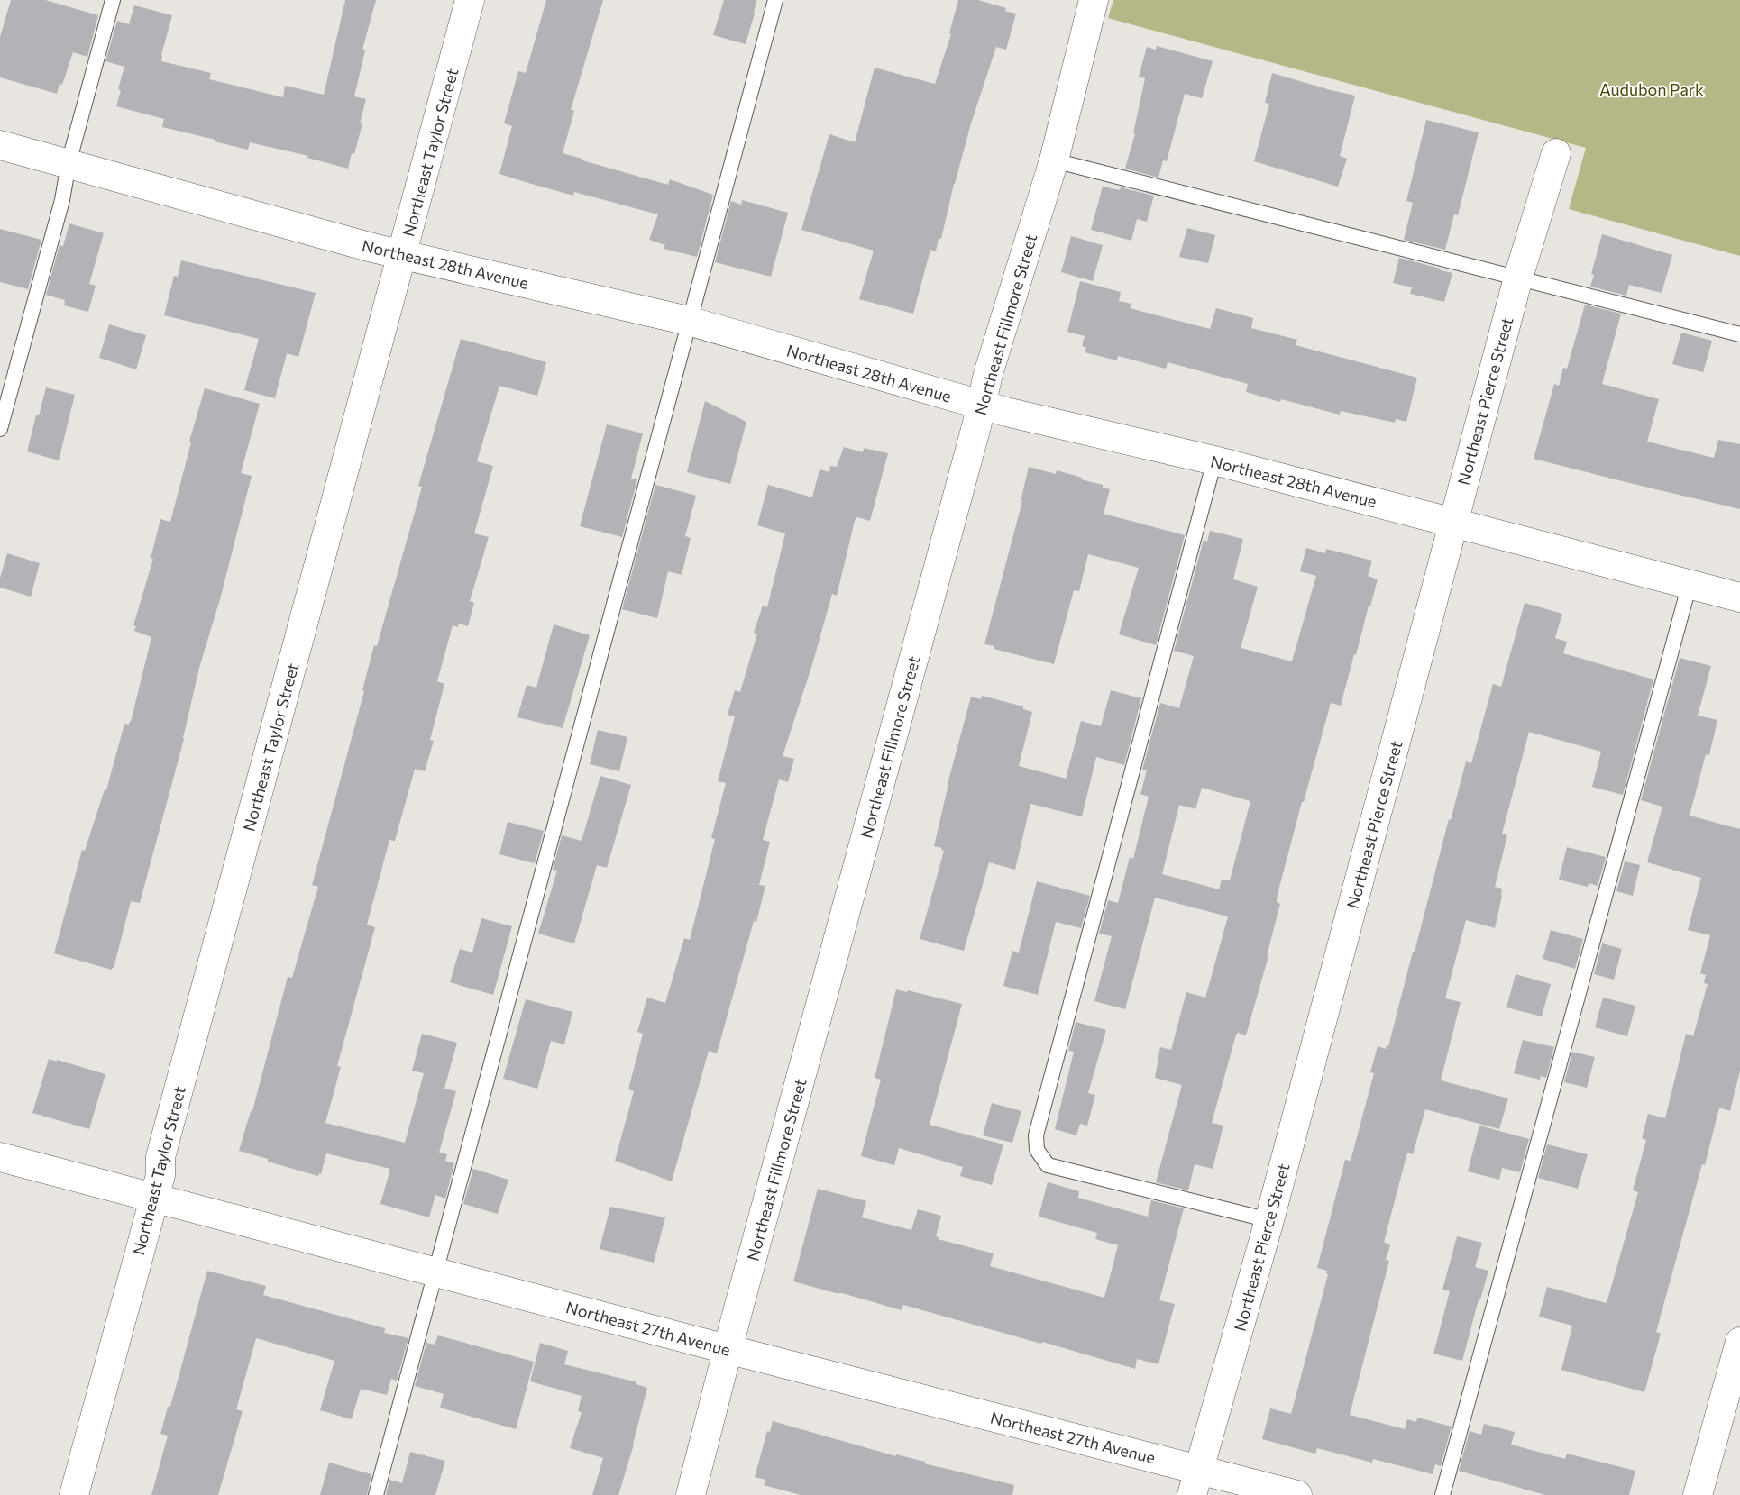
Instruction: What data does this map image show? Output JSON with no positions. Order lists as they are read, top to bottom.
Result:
{
  "streets": {
    "street": [
      "Northeast Taylor Street",
      "Northeast 28th Avenue",
      "Northeast Fillmore Street",
      "Northeast Pierce Street",
      "Northeast 27th Avenue"
    ]
  },
  "crossings": [
    ["Northeast Taylor Street", "Northeast 28th Avenue"],
    ["Northeast Taylor Street", "Northeast 27th Avenue"],
    ["Northeast 28th Avenue", "Northeast Fillmore Street"],
    ["Northeast 28th Avenue", "Northeast Pierce Street"],
    ["Northeast Fillmore Street", "Northeast 27th Avenue"],
    ["Northeast Pierce Street", "Northeast 27th Avenue"]
  ],
  "parks": ["Audubon Park"]
}
